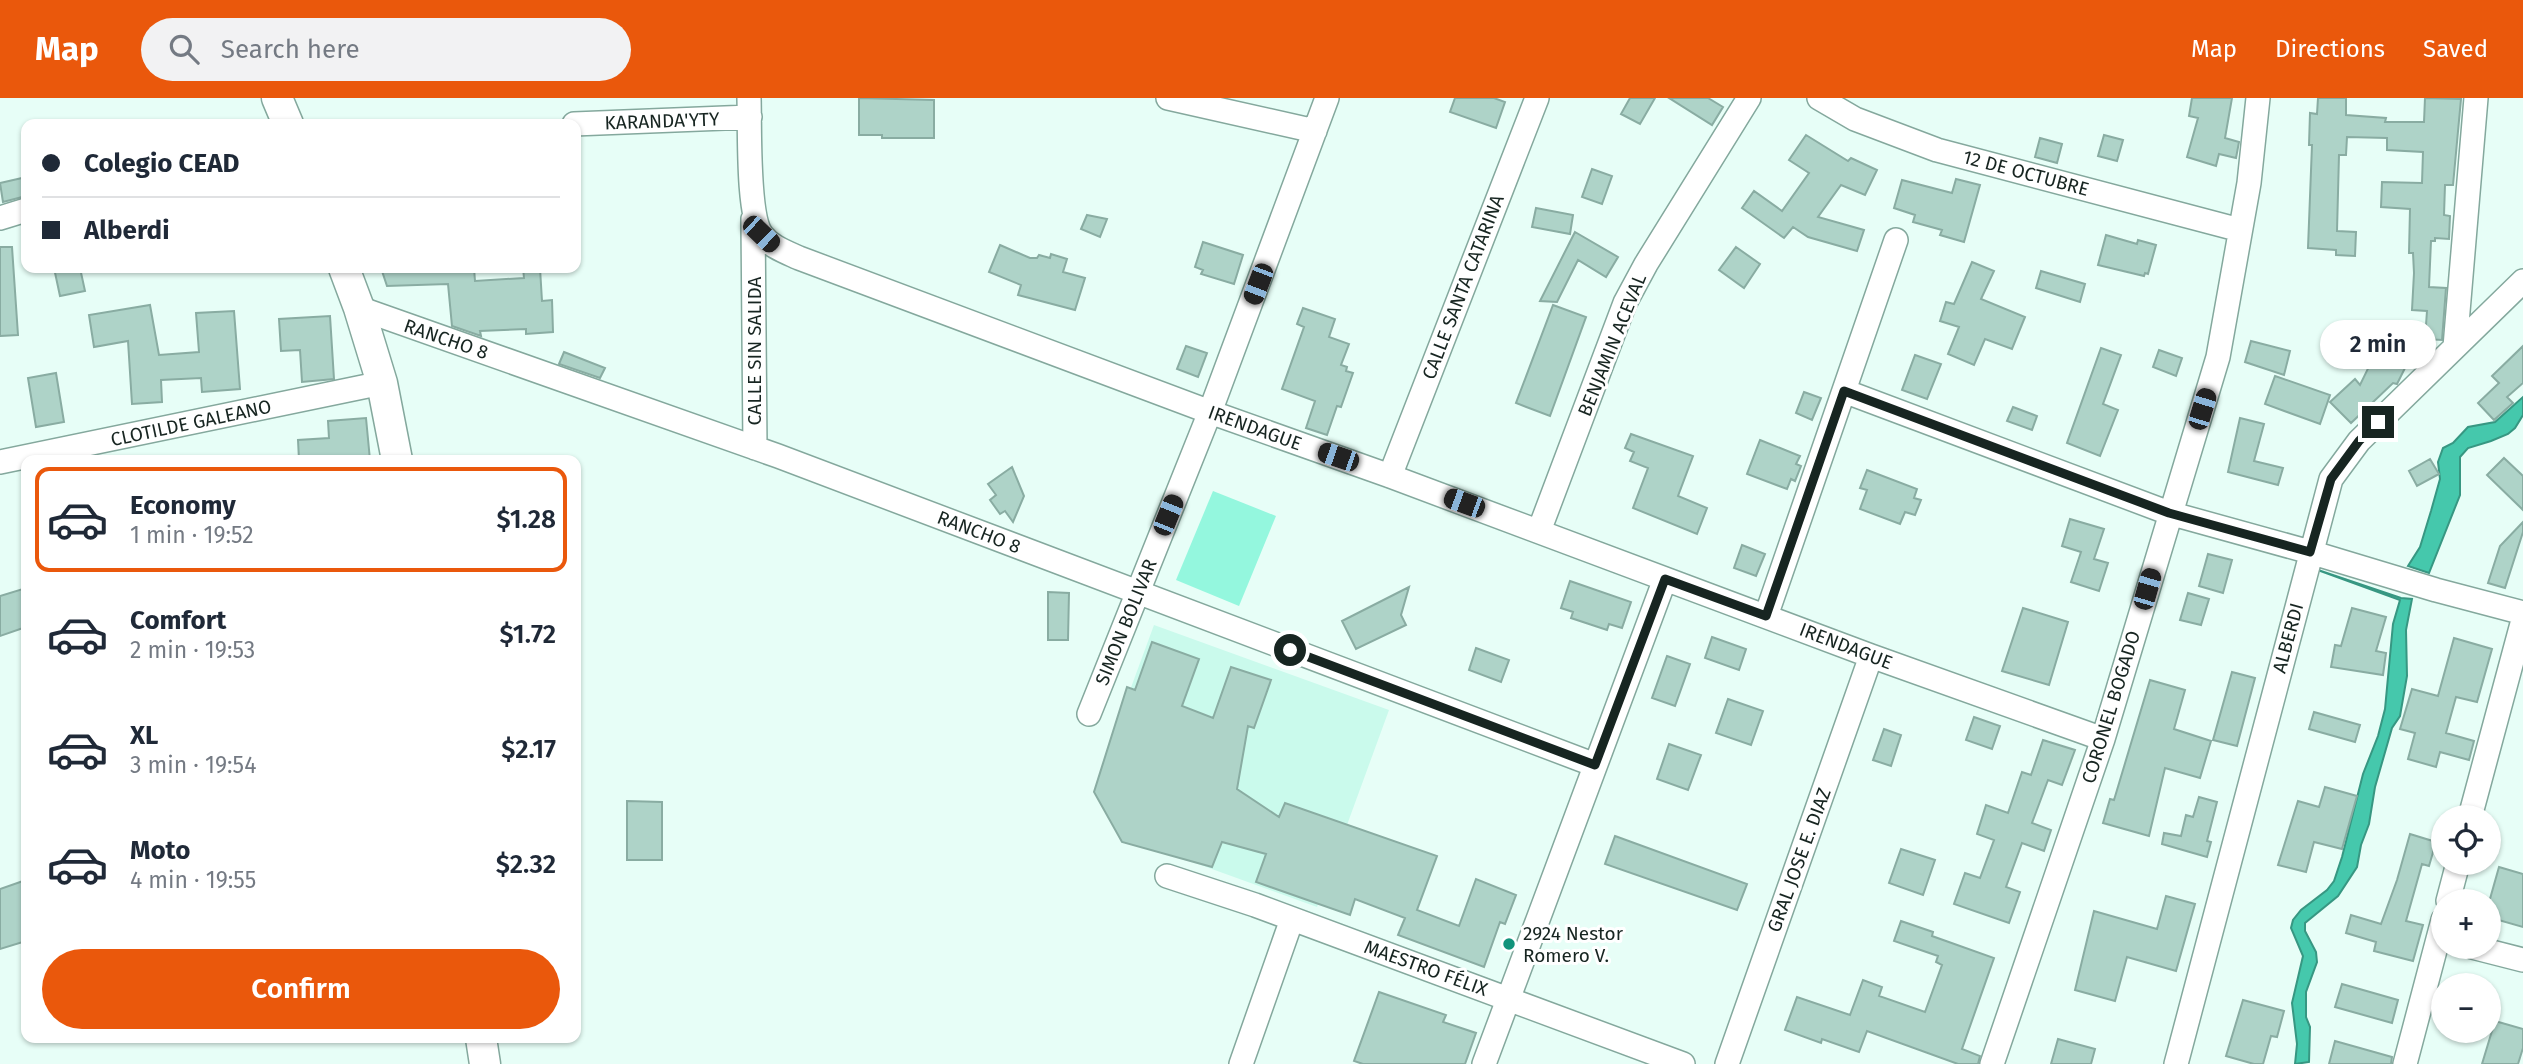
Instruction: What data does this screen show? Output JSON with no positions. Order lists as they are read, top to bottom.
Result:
{
  "streets": {
    "street": [
      "KARANDA'YTY",
      "12 DE OCTUBRE",
      "CALLE SANTA CATARINA",
      "RANCHO 8",
      "BENJAMIN ACEVAL",
      "CALLE SIN SALIDA",
      "CLOTILDE GALEANO",
      "IRENDAGUE",
      "SIMON BOLIVAR",
      "ALBERDI",
      "CORONEL BOGADO",
      "GRAL JOSE E. DIAZ",
      "MAESTRO FÉLIX"
    ]
  },
  "crossings": [
    ["KARANDA'YTY", "IRENDAGUE"],
    ["12 DE OCTUBRE", "CORONEL BOGADO"],
    ["CALLE SANTA CATARINA", "IRENDAGUE"],
    ["RANCHO 8", "CALLE SIN SALIDA"],
    ["RANCHO 8", "SIMON BOLIVAR"],
    ["BENJAMIN ACEVAL", "IRENDAGUE"],
    ["CALLE SIN SALIDA", "IRENDAGUE"],
    ["IRENDAGUE", "SIMON BOLIVAR"],
    ["IRENDAGUE", "CORONEL BOGADO"],
    ["IRENDAGUE", "GRAL JOSE E. DIAZ"]
  ],
  "places": ["2924 Nestor Romero V."],
  "page": {
    "header": "Map",
    "search": "Search here",
    "nav": ["Map", "Directions", "Saved"],
    "banner": ["Colegio CEAD", "Alberdi"],
    "bubble": "2 min",
    "list": [
      {
        "name": "Economy",
        "note": "1 min · 19:52",
        "value": "$1.28"
      },
      {
        "name": "Comfort",
        "note": "2 min · 19:53",
        "value": "$1.72"
      },
      {
        "name": "XL",
        "note": "3 min · 19:54",
        "value": "$2.17"
      },
      {
        "name": "Moto",
        "note": "4 min · 19:55",
        "value": "$2.32"
      }
    ],
    "map_buttons": ["+", "−"],
    "buttons": "Confirm"
  }
}
